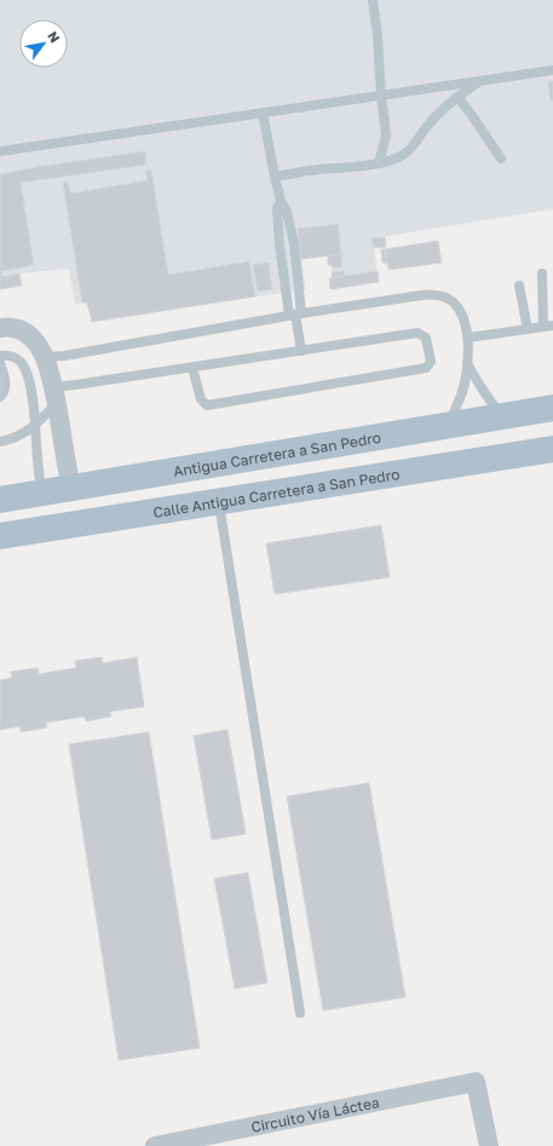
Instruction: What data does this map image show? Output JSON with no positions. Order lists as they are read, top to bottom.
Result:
{
  "streets": {
    "main road": ["Antigua Carretera a San Pedro", "Calle Antigua Carretera a San Pedro"],
    "street": ["Circuito Vía Láctea"]
  },
  "north": "top right"
}
